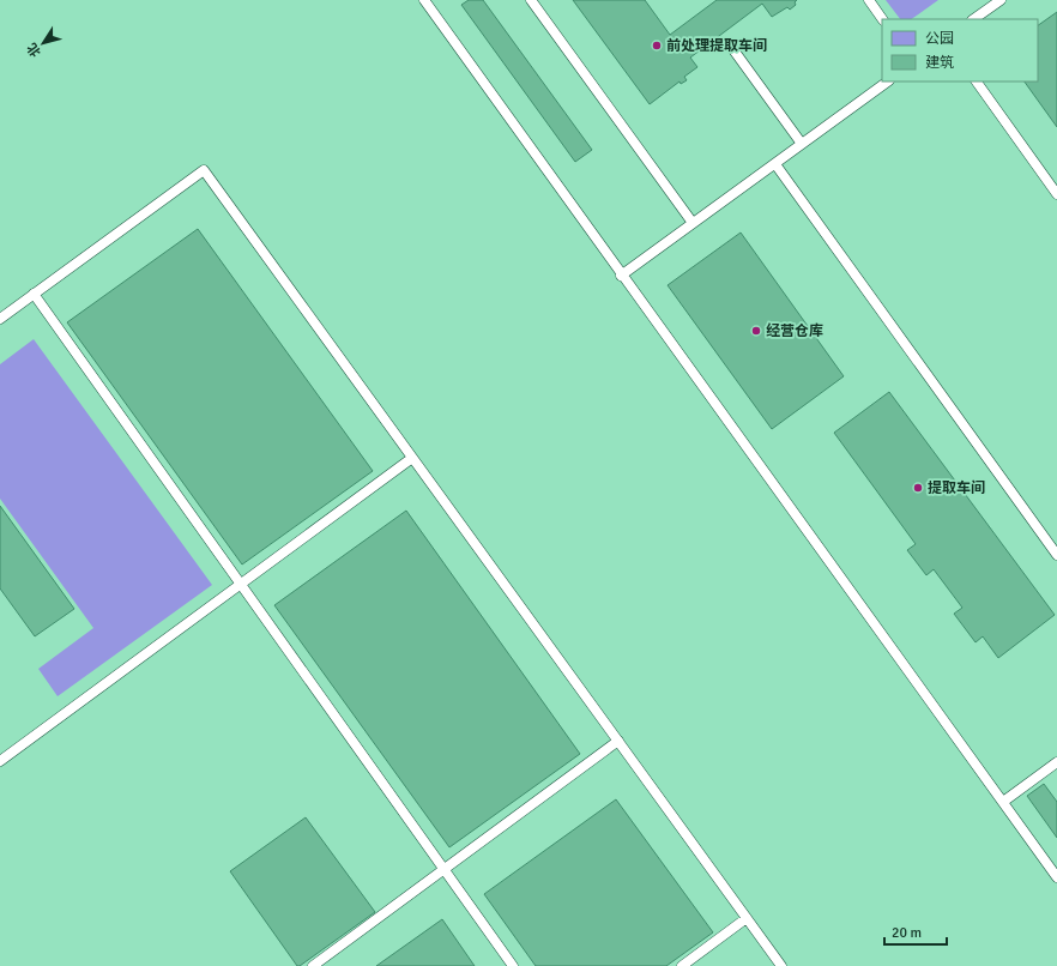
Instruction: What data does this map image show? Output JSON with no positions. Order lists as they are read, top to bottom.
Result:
{
  "places": ["前处理提取车间", "经营仓库", "提取车间"],
  "legend": ["公园", "建筑"],
  "scale_bar": "20 m",
  "north": "bottom left"
}
